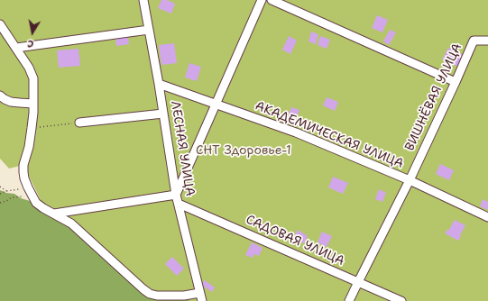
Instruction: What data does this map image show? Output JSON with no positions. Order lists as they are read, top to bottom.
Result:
{
  "streets": {
    "street": [
      "ВИШНЁВАЯ УЛИЦА",
      "АКАДЕМИЧЕСКАЯ УЛИЦА",
      "ЛЕСНАЯ УЛИЦА",
      "САДОВАЯ УЛИЦА"
    ]
  },
  "crossings": [
    ["ВИШНЁВАЯ УЛИЦА", "АКАДЕМИЧЕСКАЯ УЛИЦА"],
    ["ВИШНЁВАЯ УЛИЦА", "САДОВАЯ УЛИЦА"],
    ["АКАДЕМИЧЕСКАЯ УЛИЦА", "ЛЕСНАЯ УЛИЦА"],
    ["ЛЕСНАЯ УЛИЦА", "САДОВАЯ УЛИЦА"]
  ],
  "parks": ["СНТ Здоровье-1"],
  "north": "bottom"
}
